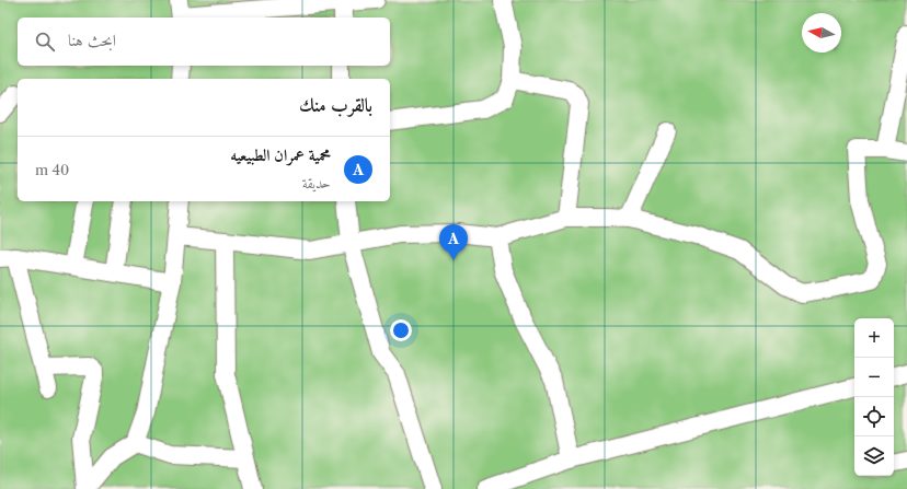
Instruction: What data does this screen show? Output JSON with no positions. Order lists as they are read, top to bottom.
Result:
{
  "north": "left",
  "page": {
    "search": "ابحث هنا",
    "heading": "بالقرب منك",
    "list": [
      {
        "mark": "A",
        "name": "محمية عمران الطبيعيه",
        "note": "حديقة",
        "value": "40 m"
      }
    ],
    "pins": "A",
    "map_buttons": ["+", "−"]
  }
}
